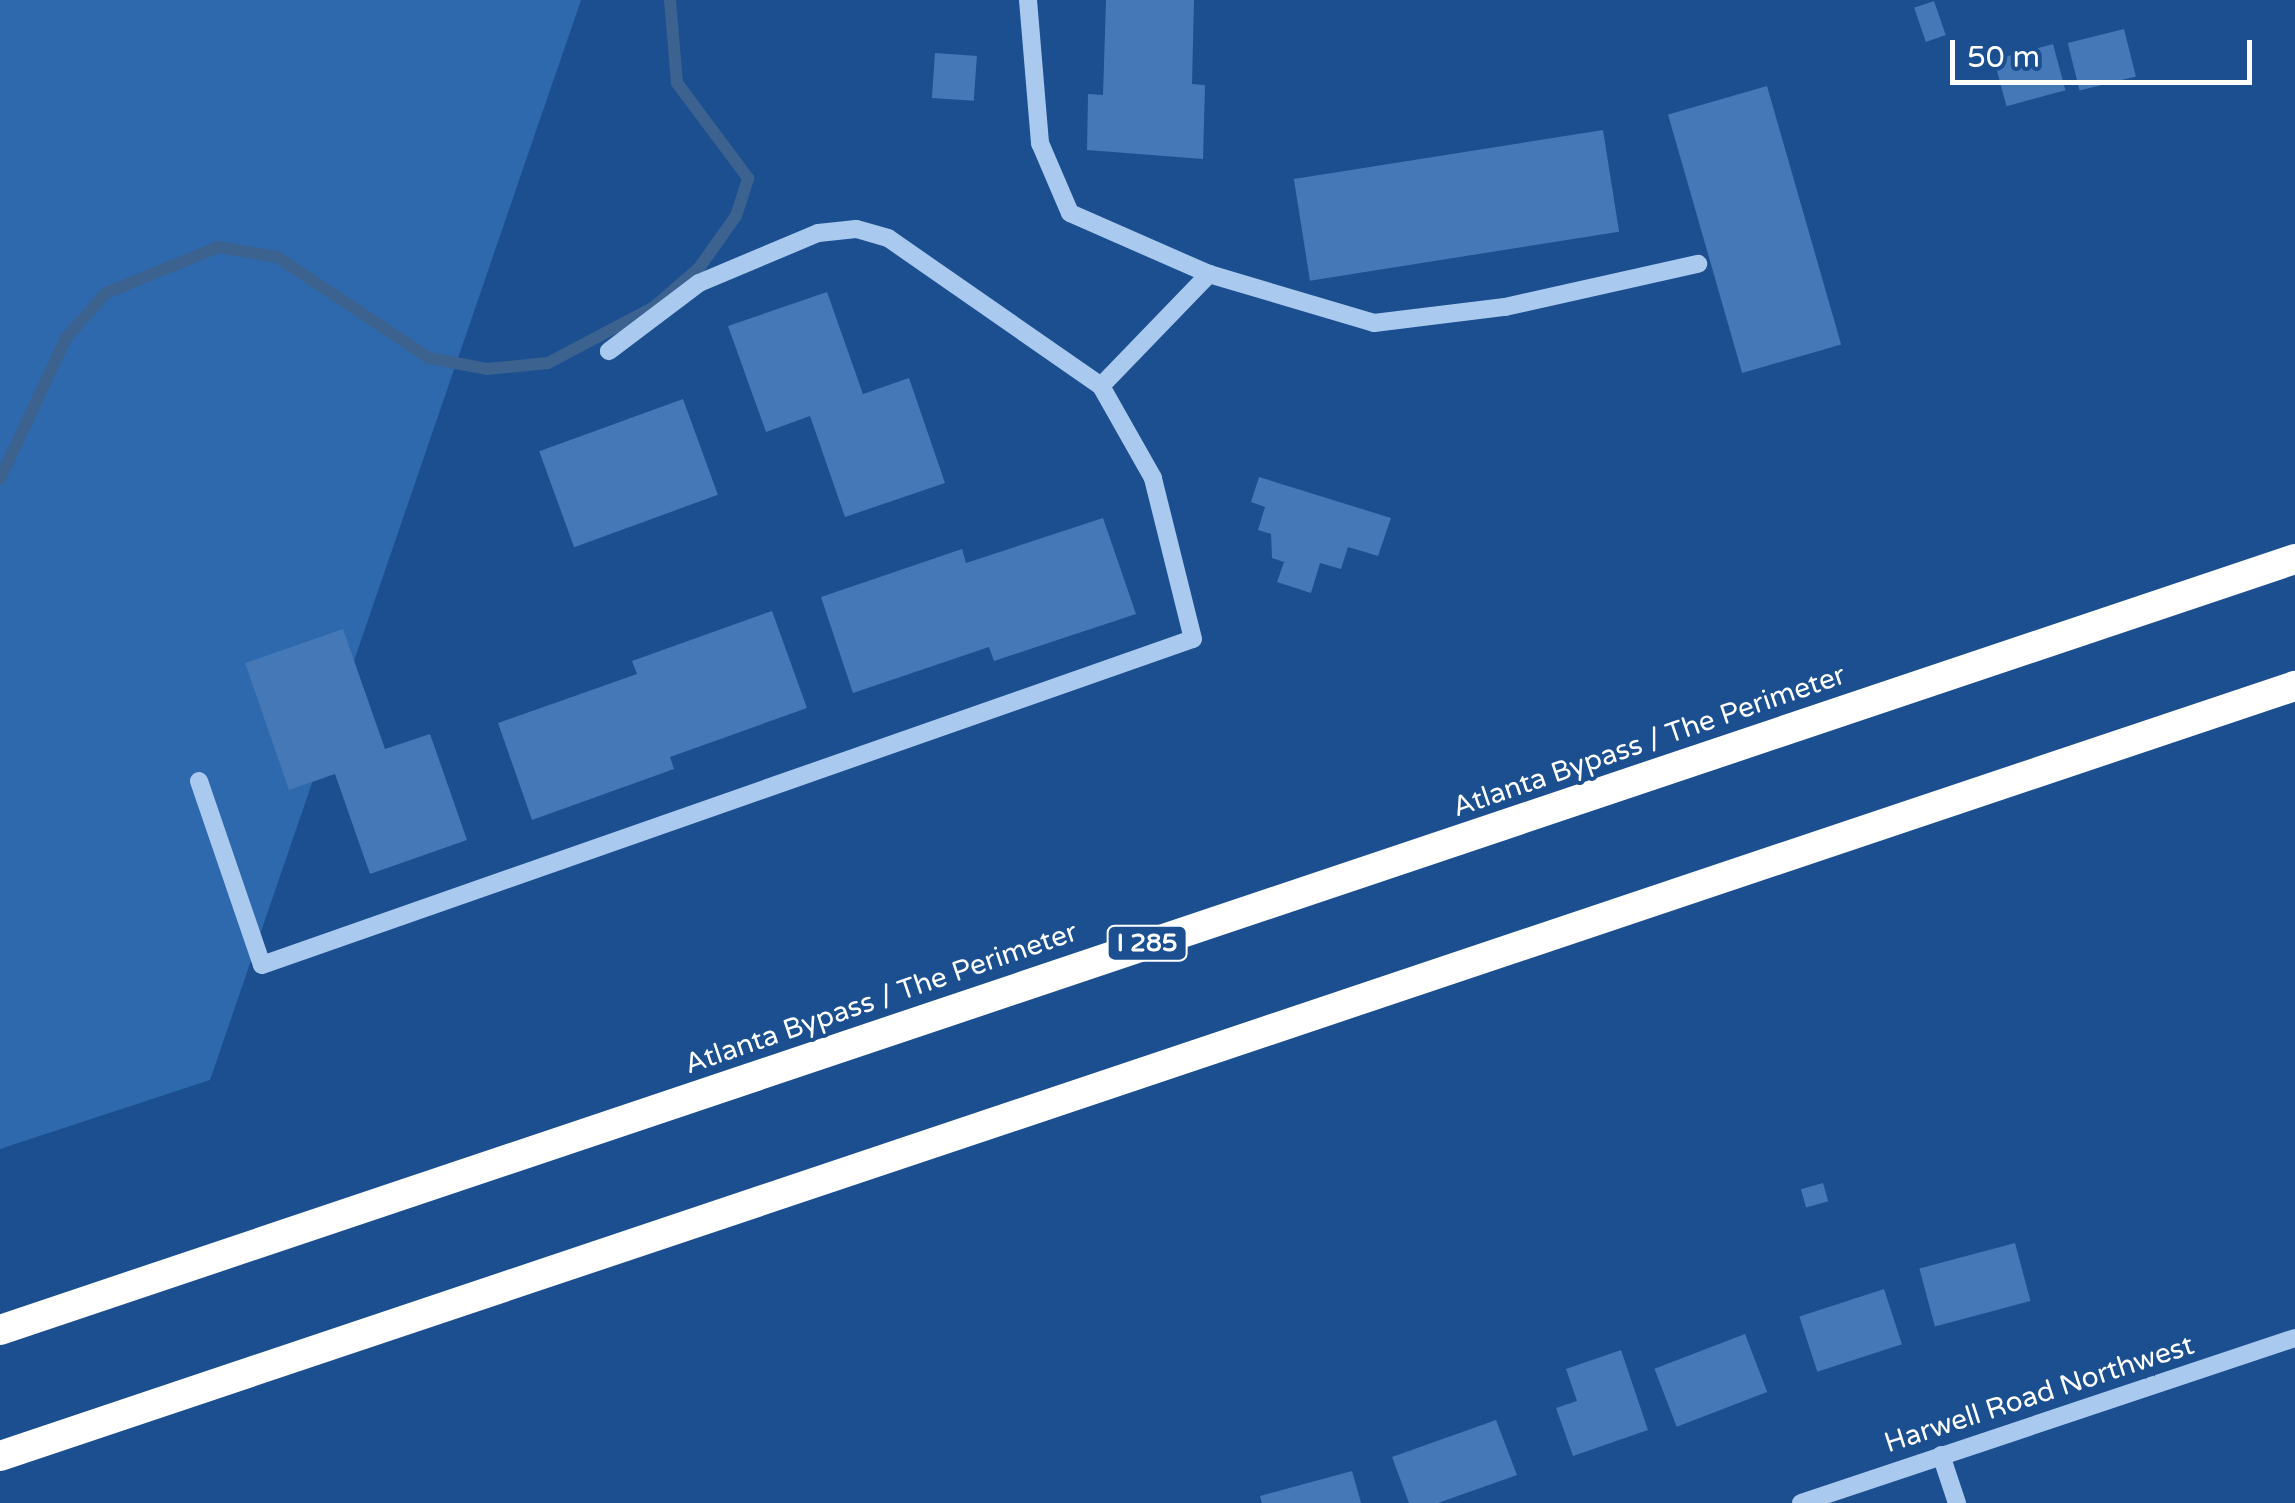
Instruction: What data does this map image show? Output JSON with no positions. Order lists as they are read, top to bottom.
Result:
{
  "streets": {
    "highway": ["Atlanta Bypass / The Perimeter", "I 285"],
    "street": ["Harwell Road Northwest"]
  },
  "scale_bar": "50 m"
}
